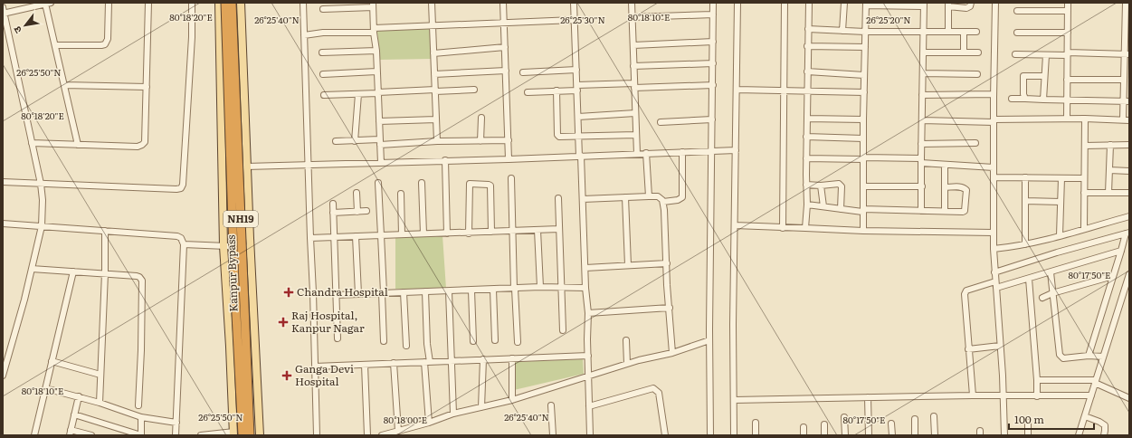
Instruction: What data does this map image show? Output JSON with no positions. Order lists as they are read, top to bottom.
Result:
{
  "streets": {
    "highway": ["NH19", "Kanpur Bypass"]
  },
  "places": {
    "health": ["Chandra Hospital", "Raj Hospital, Kanpur Nagar", "Ganga Devi Hospital"]
  },
  "scale_bar": "100 m",
  "north": "bottom left",
  "coordinates": [
    "80°18'20\"E",
    "80°18'10\"E",
    "26°25'40\"N",
    "26°25'30\"N",
    "26°25'20\"N",
    "26°25'50\"N",
    "80°17'50\"E",
    "80°18'00\"E"
  ]
}
